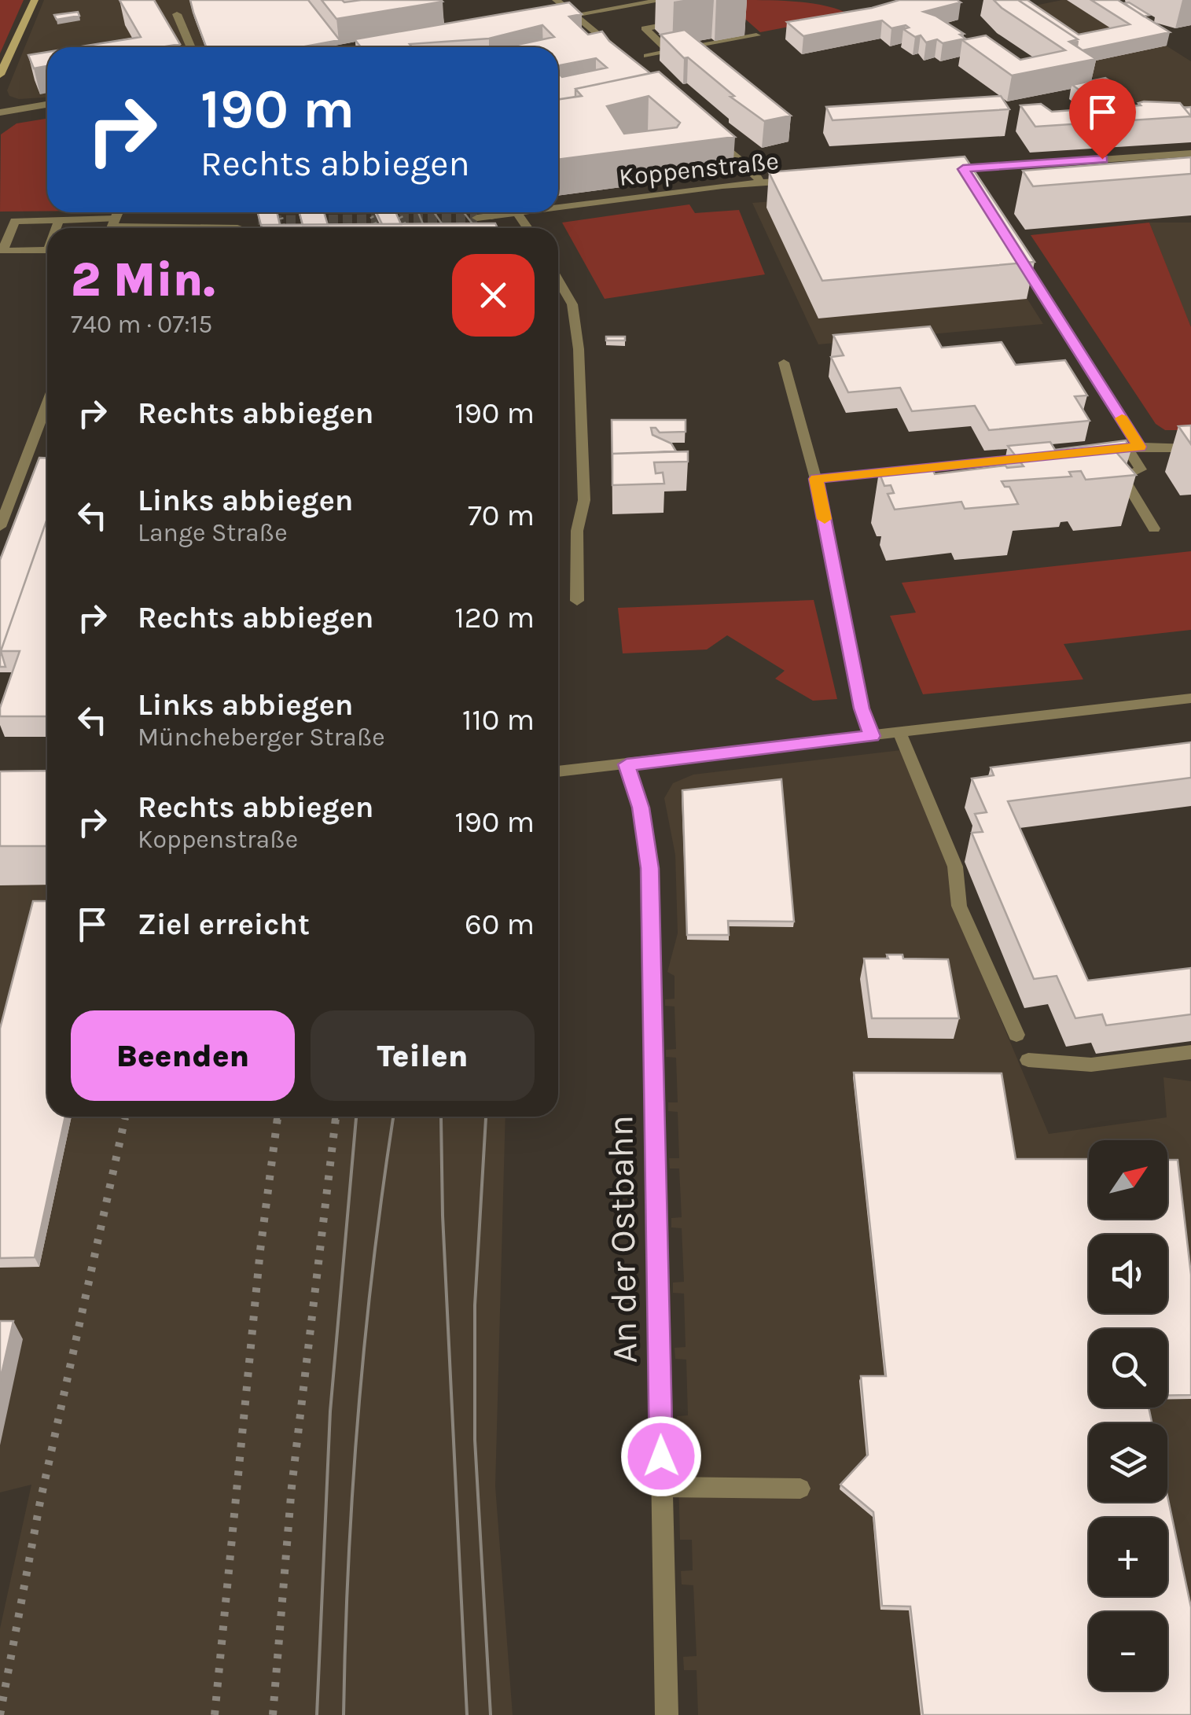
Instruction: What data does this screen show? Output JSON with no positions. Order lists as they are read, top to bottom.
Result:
{
  "streets": {
    "street": ["Koppenstraße", "An der Ostbahn"]
  },
  "north": "top right",
  "page": {
    "turn": ["190 m", "Rechts abbiegen"],
    "heading": ["2 Min.", "740 m · 07:15"],
    "list": [
      {
        "name": "Rechts abbiegen",
        "value": "190 m"
      },
      {
        "name": "Links abbiegen",
        "note": "Lange Straße",
        "value": "70 m"
      },
      {
        "name": "Rechts abbiegen",
        "value": "120 m"
      },
      {
        "name": "Links abbiegen",
        "note": "Müncheberger Straße",
        "value": "110 m"
      },
      {
        "name": "Rechts abbiegen",
        "note": "Koppenstraße",
        "value": "190 m"
      },
      {
        "name": "Ziel erreicht",
        "value": "60 m"
      }
    ],
    "buttons": ["Beenden", "Teilen"],
    "map_buttons": ["+", "−"]
  }
}
